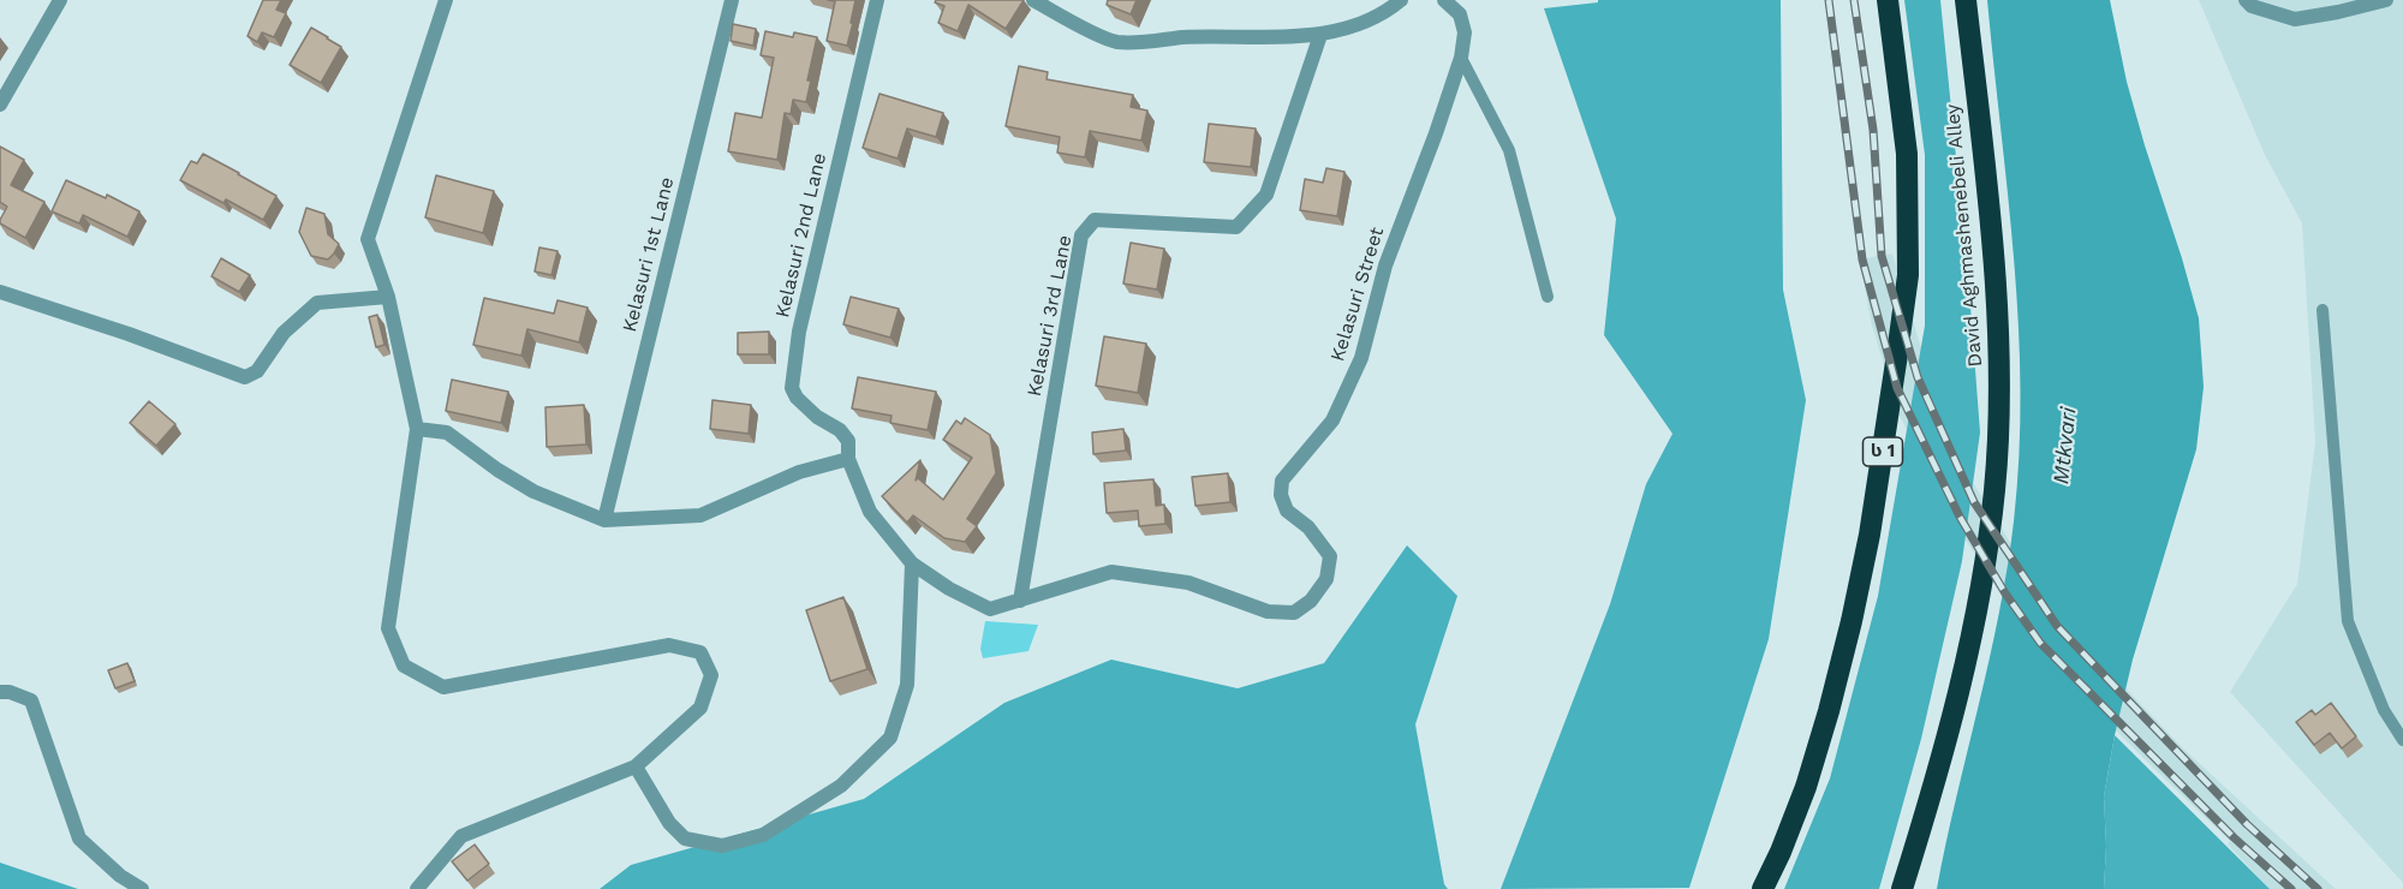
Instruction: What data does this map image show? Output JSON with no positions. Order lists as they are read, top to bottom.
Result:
{
  "streets": {
    "highway": ["David Aghmashenebeli Alley", "ს 1"],
    "street": [
      "Kelasuri 2nd Lane",
      "Kelasuri 1st Lane",
      "Kelasuri Street",
      "Kelasuri 3rd Lane"
    ]
  },
  "crossings": [
    ["Kelasuri 2nd Lane", "Kelasuri Street"],
    ["Kelasuri Street", "Kelasuri 3rd Lane"]
  ],
  "water": ["Mtkvari"]
}
